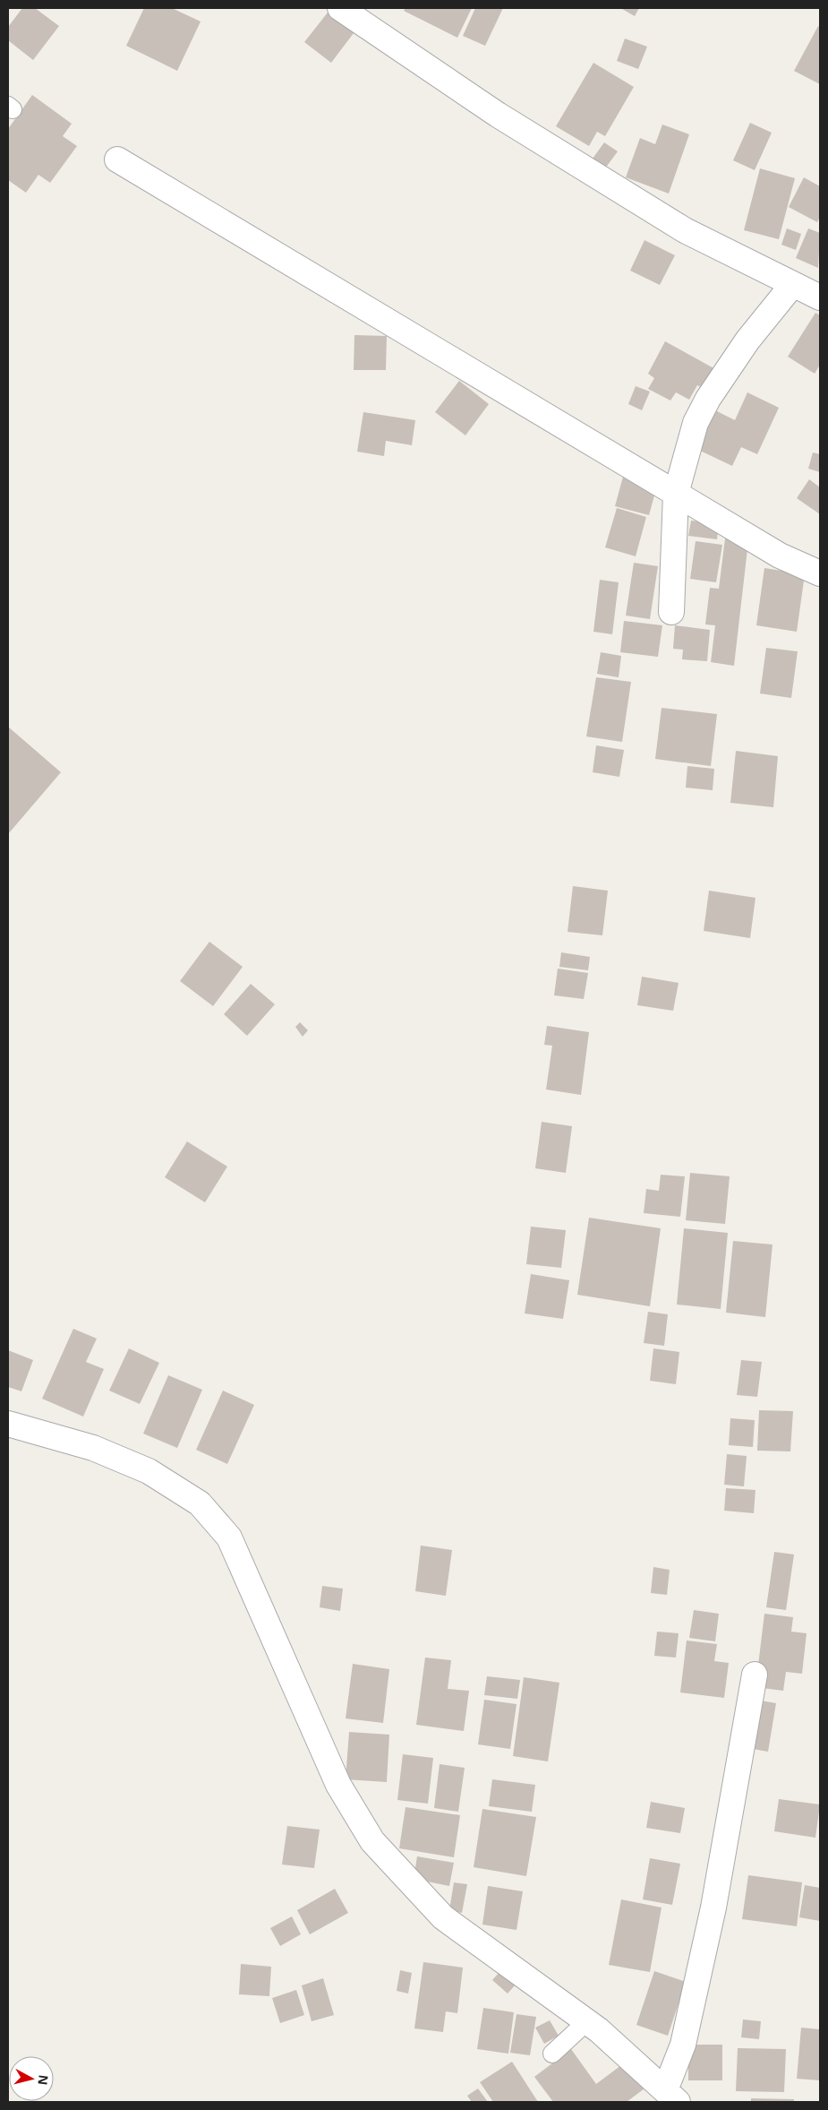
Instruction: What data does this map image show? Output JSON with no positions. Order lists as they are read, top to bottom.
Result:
{
  "north": "right"
}
